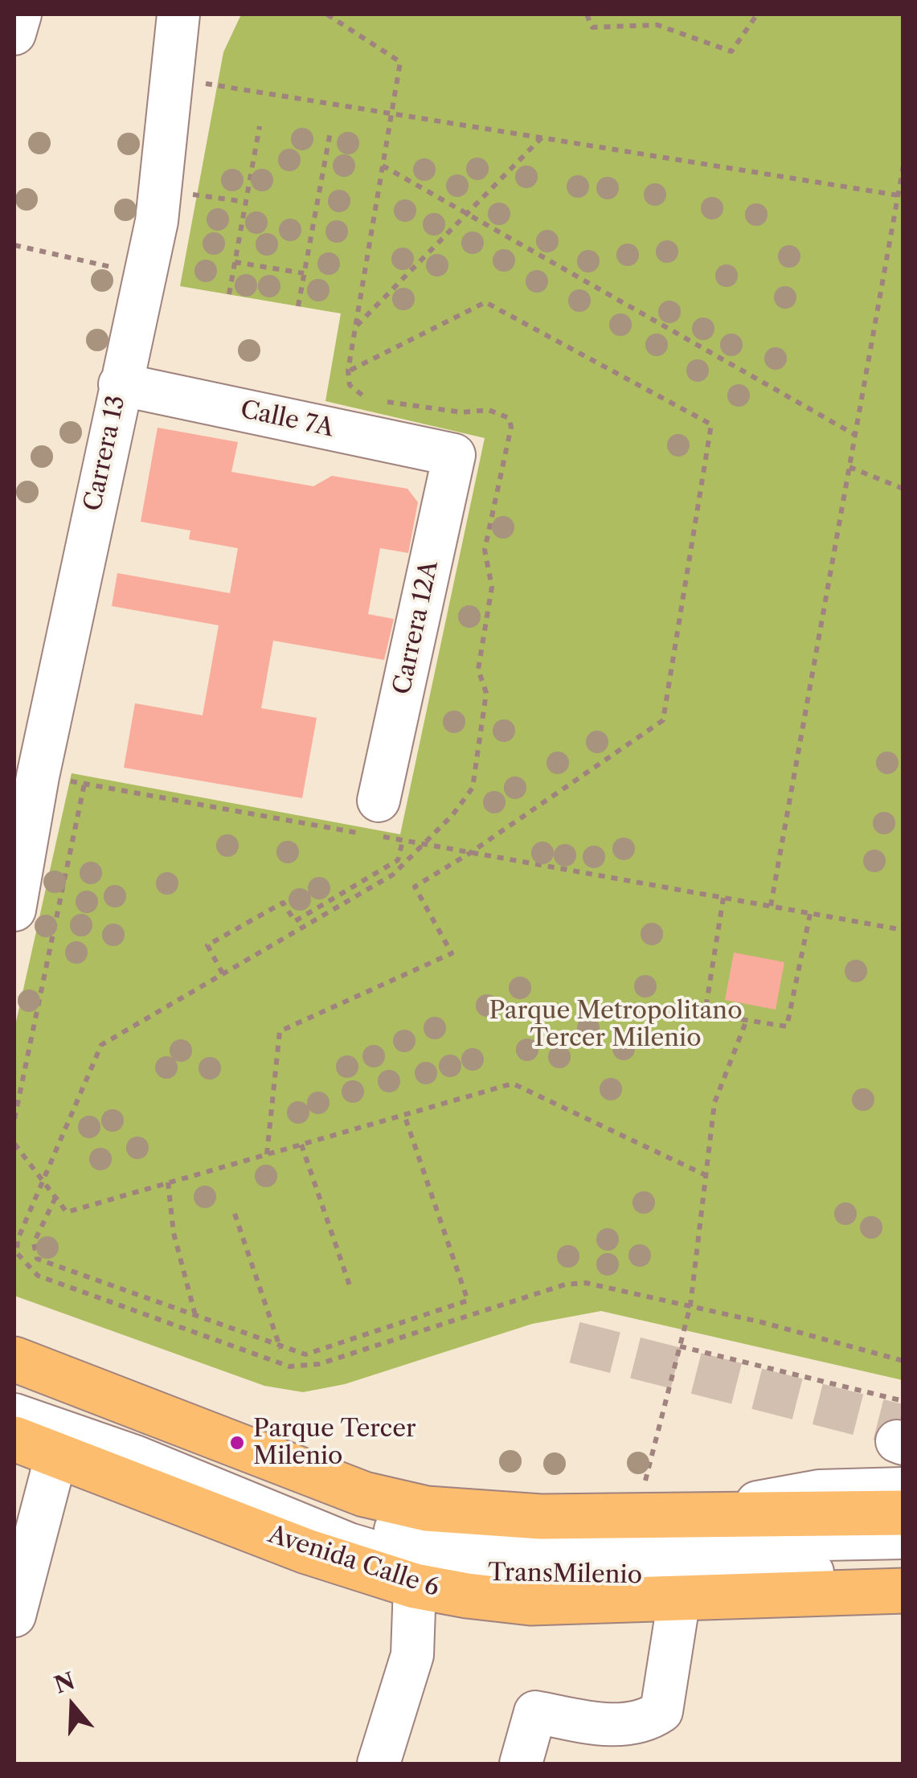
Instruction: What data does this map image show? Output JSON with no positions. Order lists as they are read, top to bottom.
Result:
{
  "streets": {
    "main road": ["Avenida Calle 6"],
    "street": [
      "Calle 7A",
      "Carrera 13",
      "Carrera 12A",
      "TransMilenio"
    ]
  },
  "crossings": [
    ["Calle 7A", "Carrera 13"],
    ["Calle 7A", "Carrera 12A"]
  ],
  "parks": ["Parque Metropolitano Tercer Milenio"],
  "places": ["Parque Tercer Milenio"],
  "north": "top"
}
